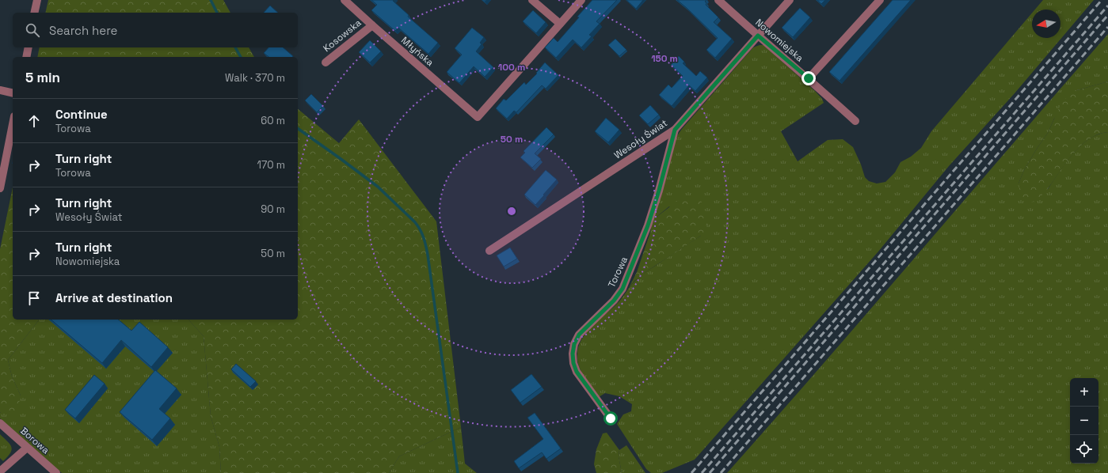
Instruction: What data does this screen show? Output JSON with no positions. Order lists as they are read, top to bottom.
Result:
{
  "streets": {
    "street": [
      "Kosowska",
      "Nowomiejska",
      "Młyńska",
      "Wesoły Świat",
      "Torowa",
      "Borowa"
    ]
  },
  "crossings": [
    ["Kosowska", "Młyńska"],
    ["Nowomiejska", "Wesoły Świat"],
    ["Wesoły Świat", "Torowa"]
  ],
  "north": "left",
  "page": {
    "search": "Search here",
    "heading": ["5 min", "Walk · 370 m"],
    "list": [
      ["Continue", "Torowa", "60 m"],
      ["Turn right", "Torowa", "170 m"],
      ["Turn right", "Wesoły Świat", "90 m"],
      ["Turn right", "Nowomiejska", "50 m"],
      "Arrive at destination"
    ],
    "map_buttons": ["+", "−"]
  },
  "rings": ["150 m", "100 m", "50 m"]
}
